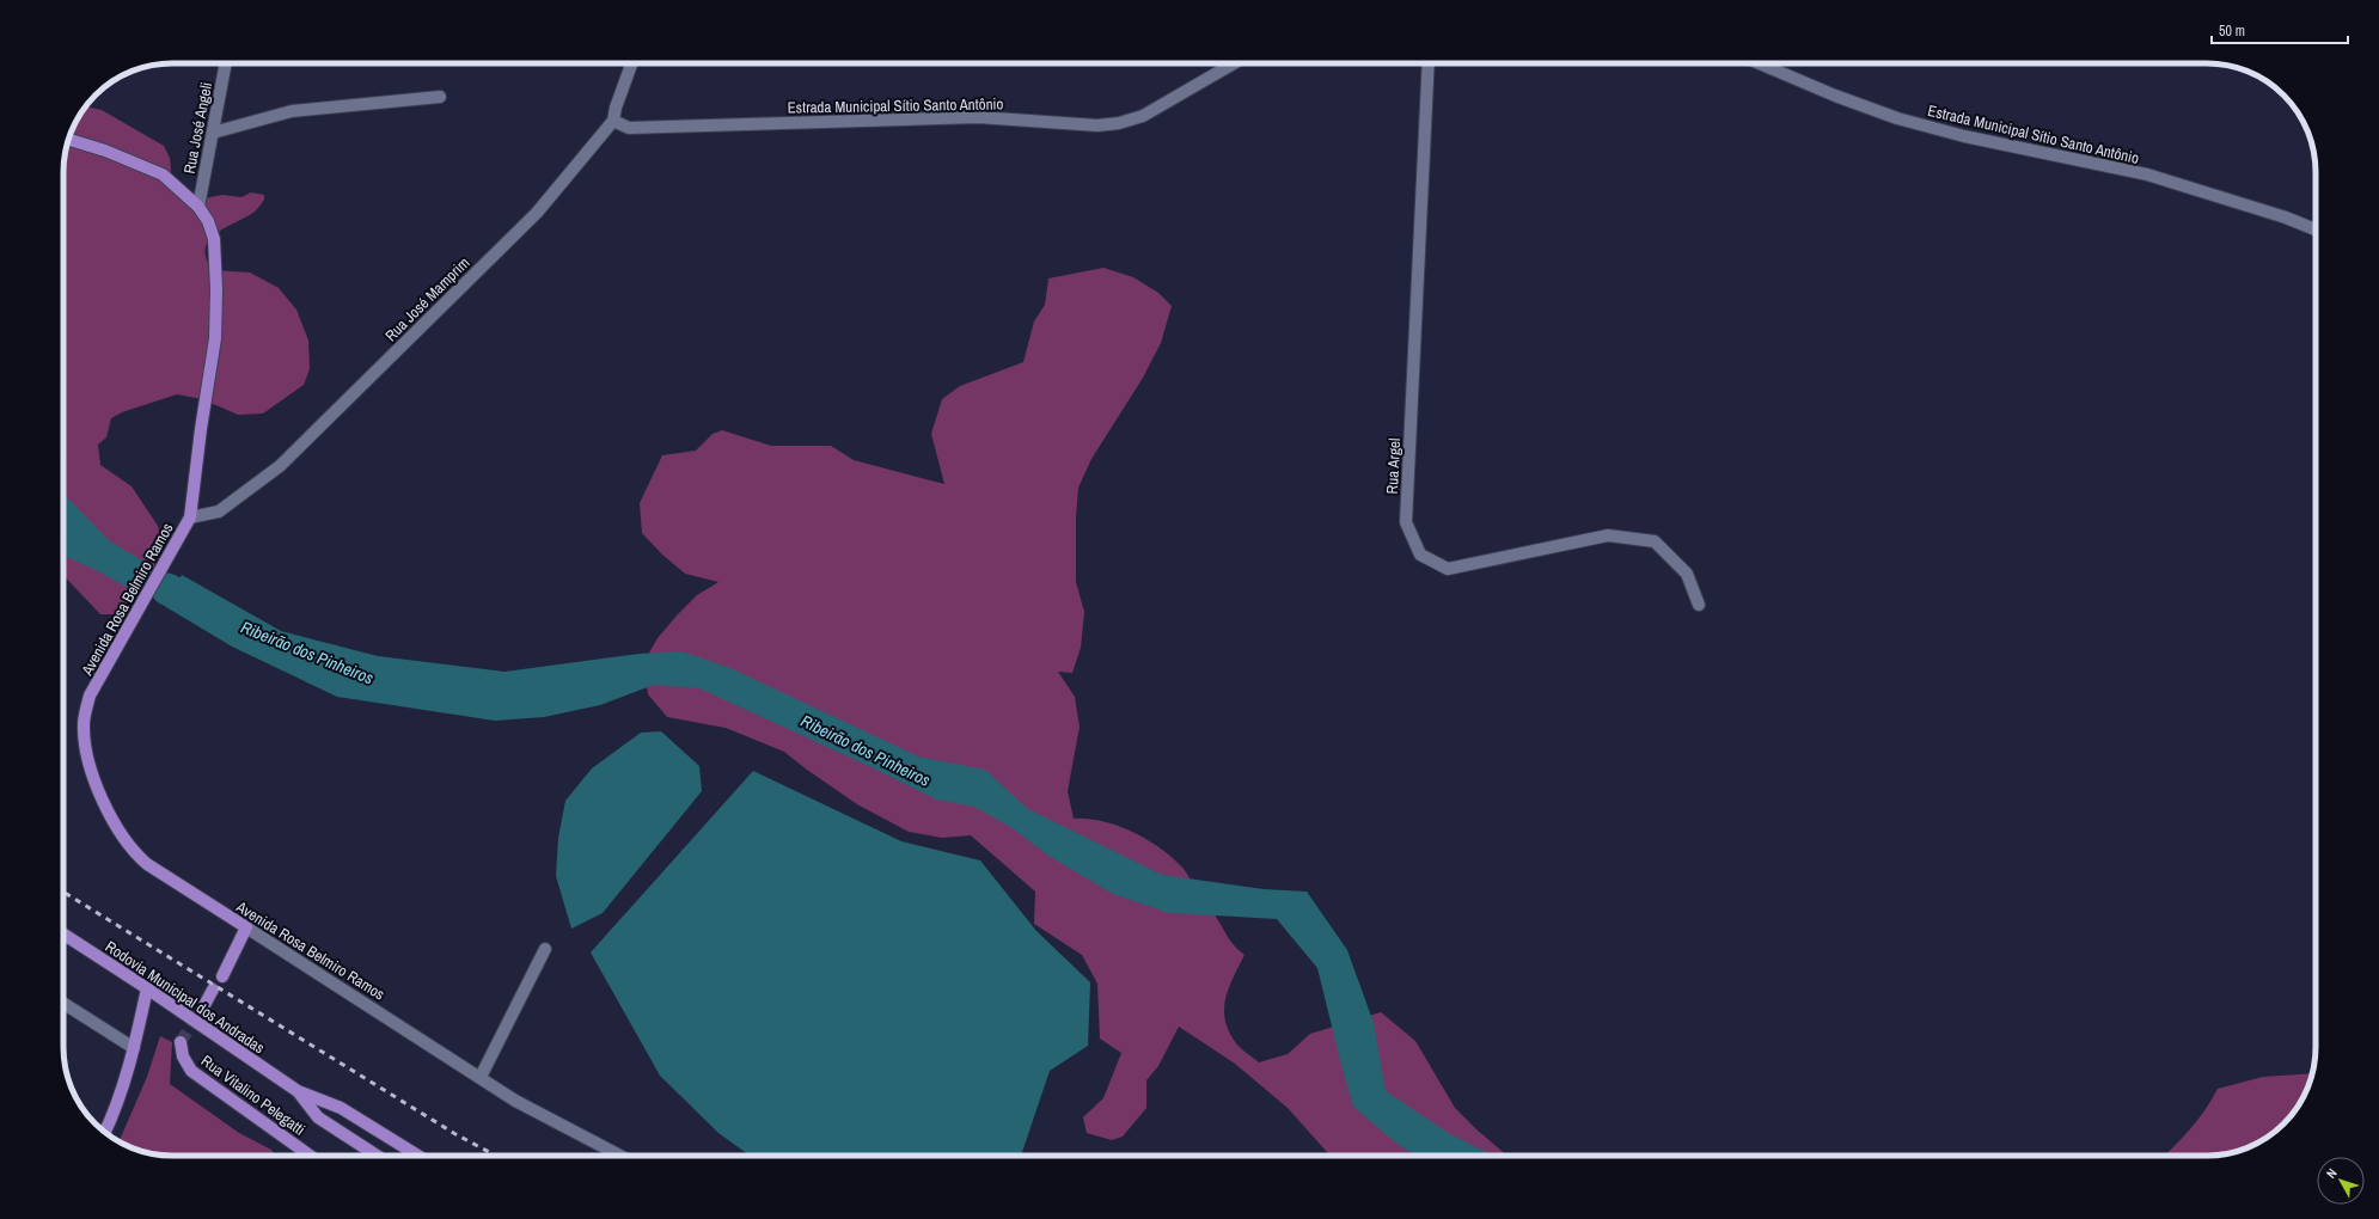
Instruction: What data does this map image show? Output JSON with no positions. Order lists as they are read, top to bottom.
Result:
{
  "streets": {
    "main road": ["Avenida Rosa Belmiro Ramos", "Rodovia Municipal dos Andradas", "Rua Vitalino Pelegatti"],
    "street": [
      "Estrada Municipal Sítio Santo Antônio",
      "Rua José Angeli",
      "Rua José Mamprim",
      "Rua Argel"
    ]
  },
  "crossings": [
    ["Estrada Municipal Sítio Santo Antônio", "Rua José Mamprim"],
    ["Rua José Angeli", "Avenida Rosa Belmiro Ramos"],
    ["Rua José Mamprim", "Avenida Rosa Belmiro Ramos"]
  ],
  "water": ["Ribeirão dos Pinheiros"],
  "scale_bar": "50 m",
  "north": "top left"
}
